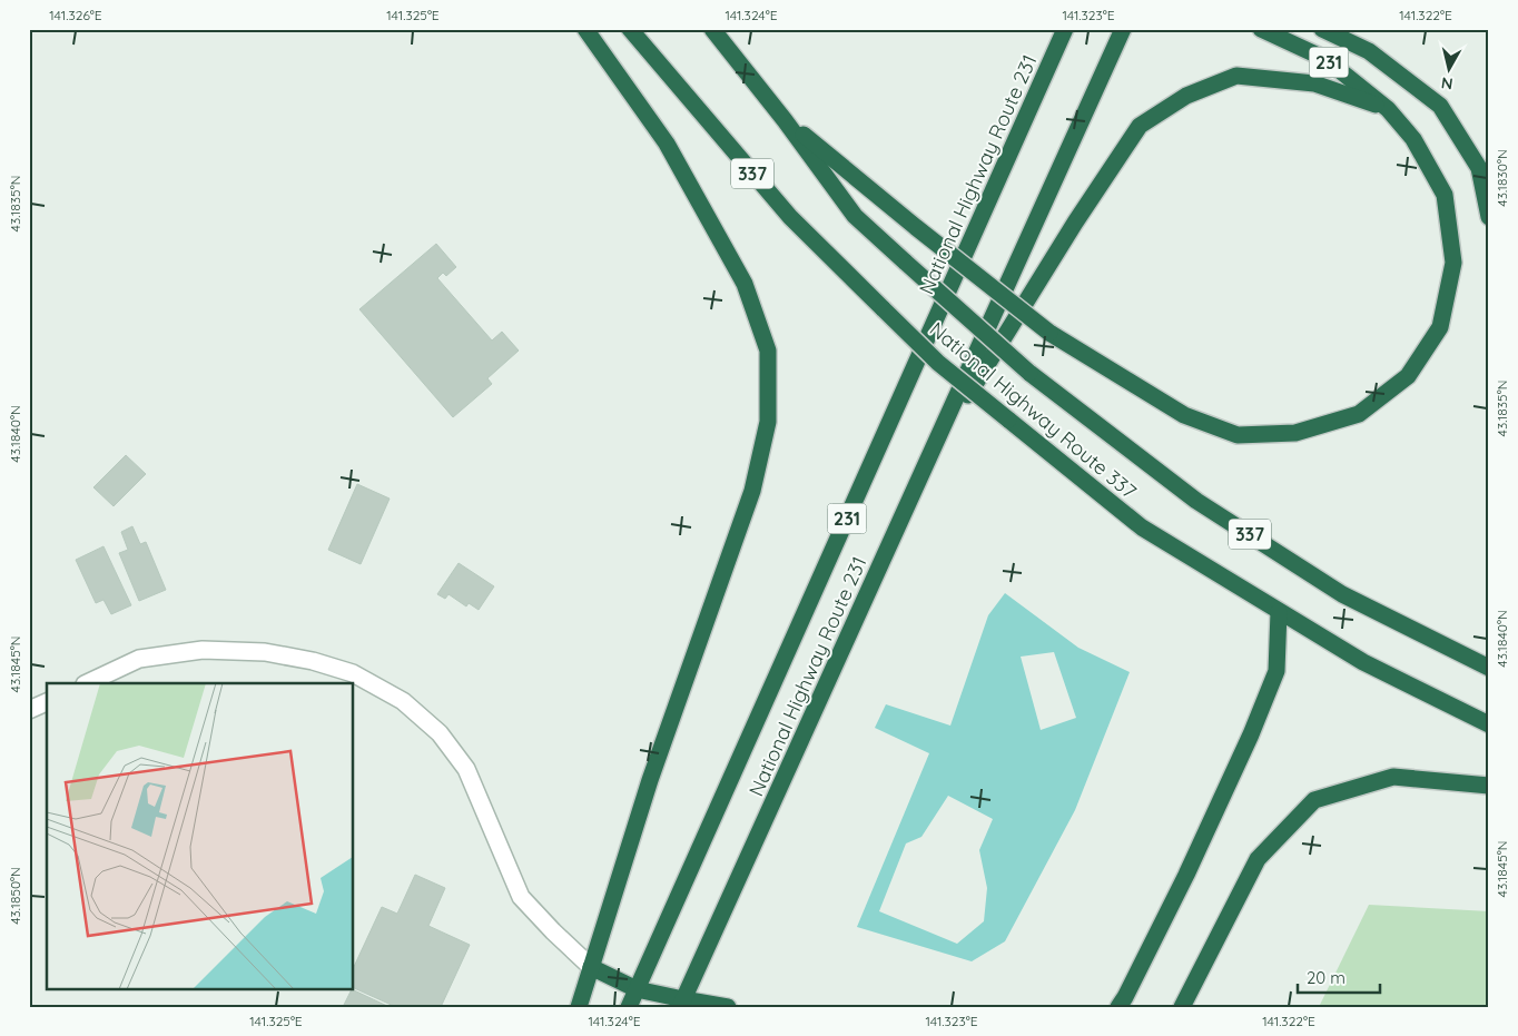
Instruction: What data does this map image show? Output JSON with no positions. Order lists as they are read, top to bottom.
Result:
{
  "streets": {
    "highway": [
      "231",
      "337",
      "National Highway Route 231",
      "National Highway Route 337"
    ]
  },
  "crossings": [
    ["231", "National Highway Route 231"],
    ["231", "National Highway Route 337"]
  ],
  "scale_bar": "20 m",
  "north": "bottom",
  "coordinates": [
    "141.326°E",
    "141.325°E",
    "141.324°E",
    "141.323°E",
    "141.322°E",
    "43.1830°N",
    "43.1835°N",
    "43.1840°N",
    "43.1845°N",
    "43.1850°N"
  ]
}
